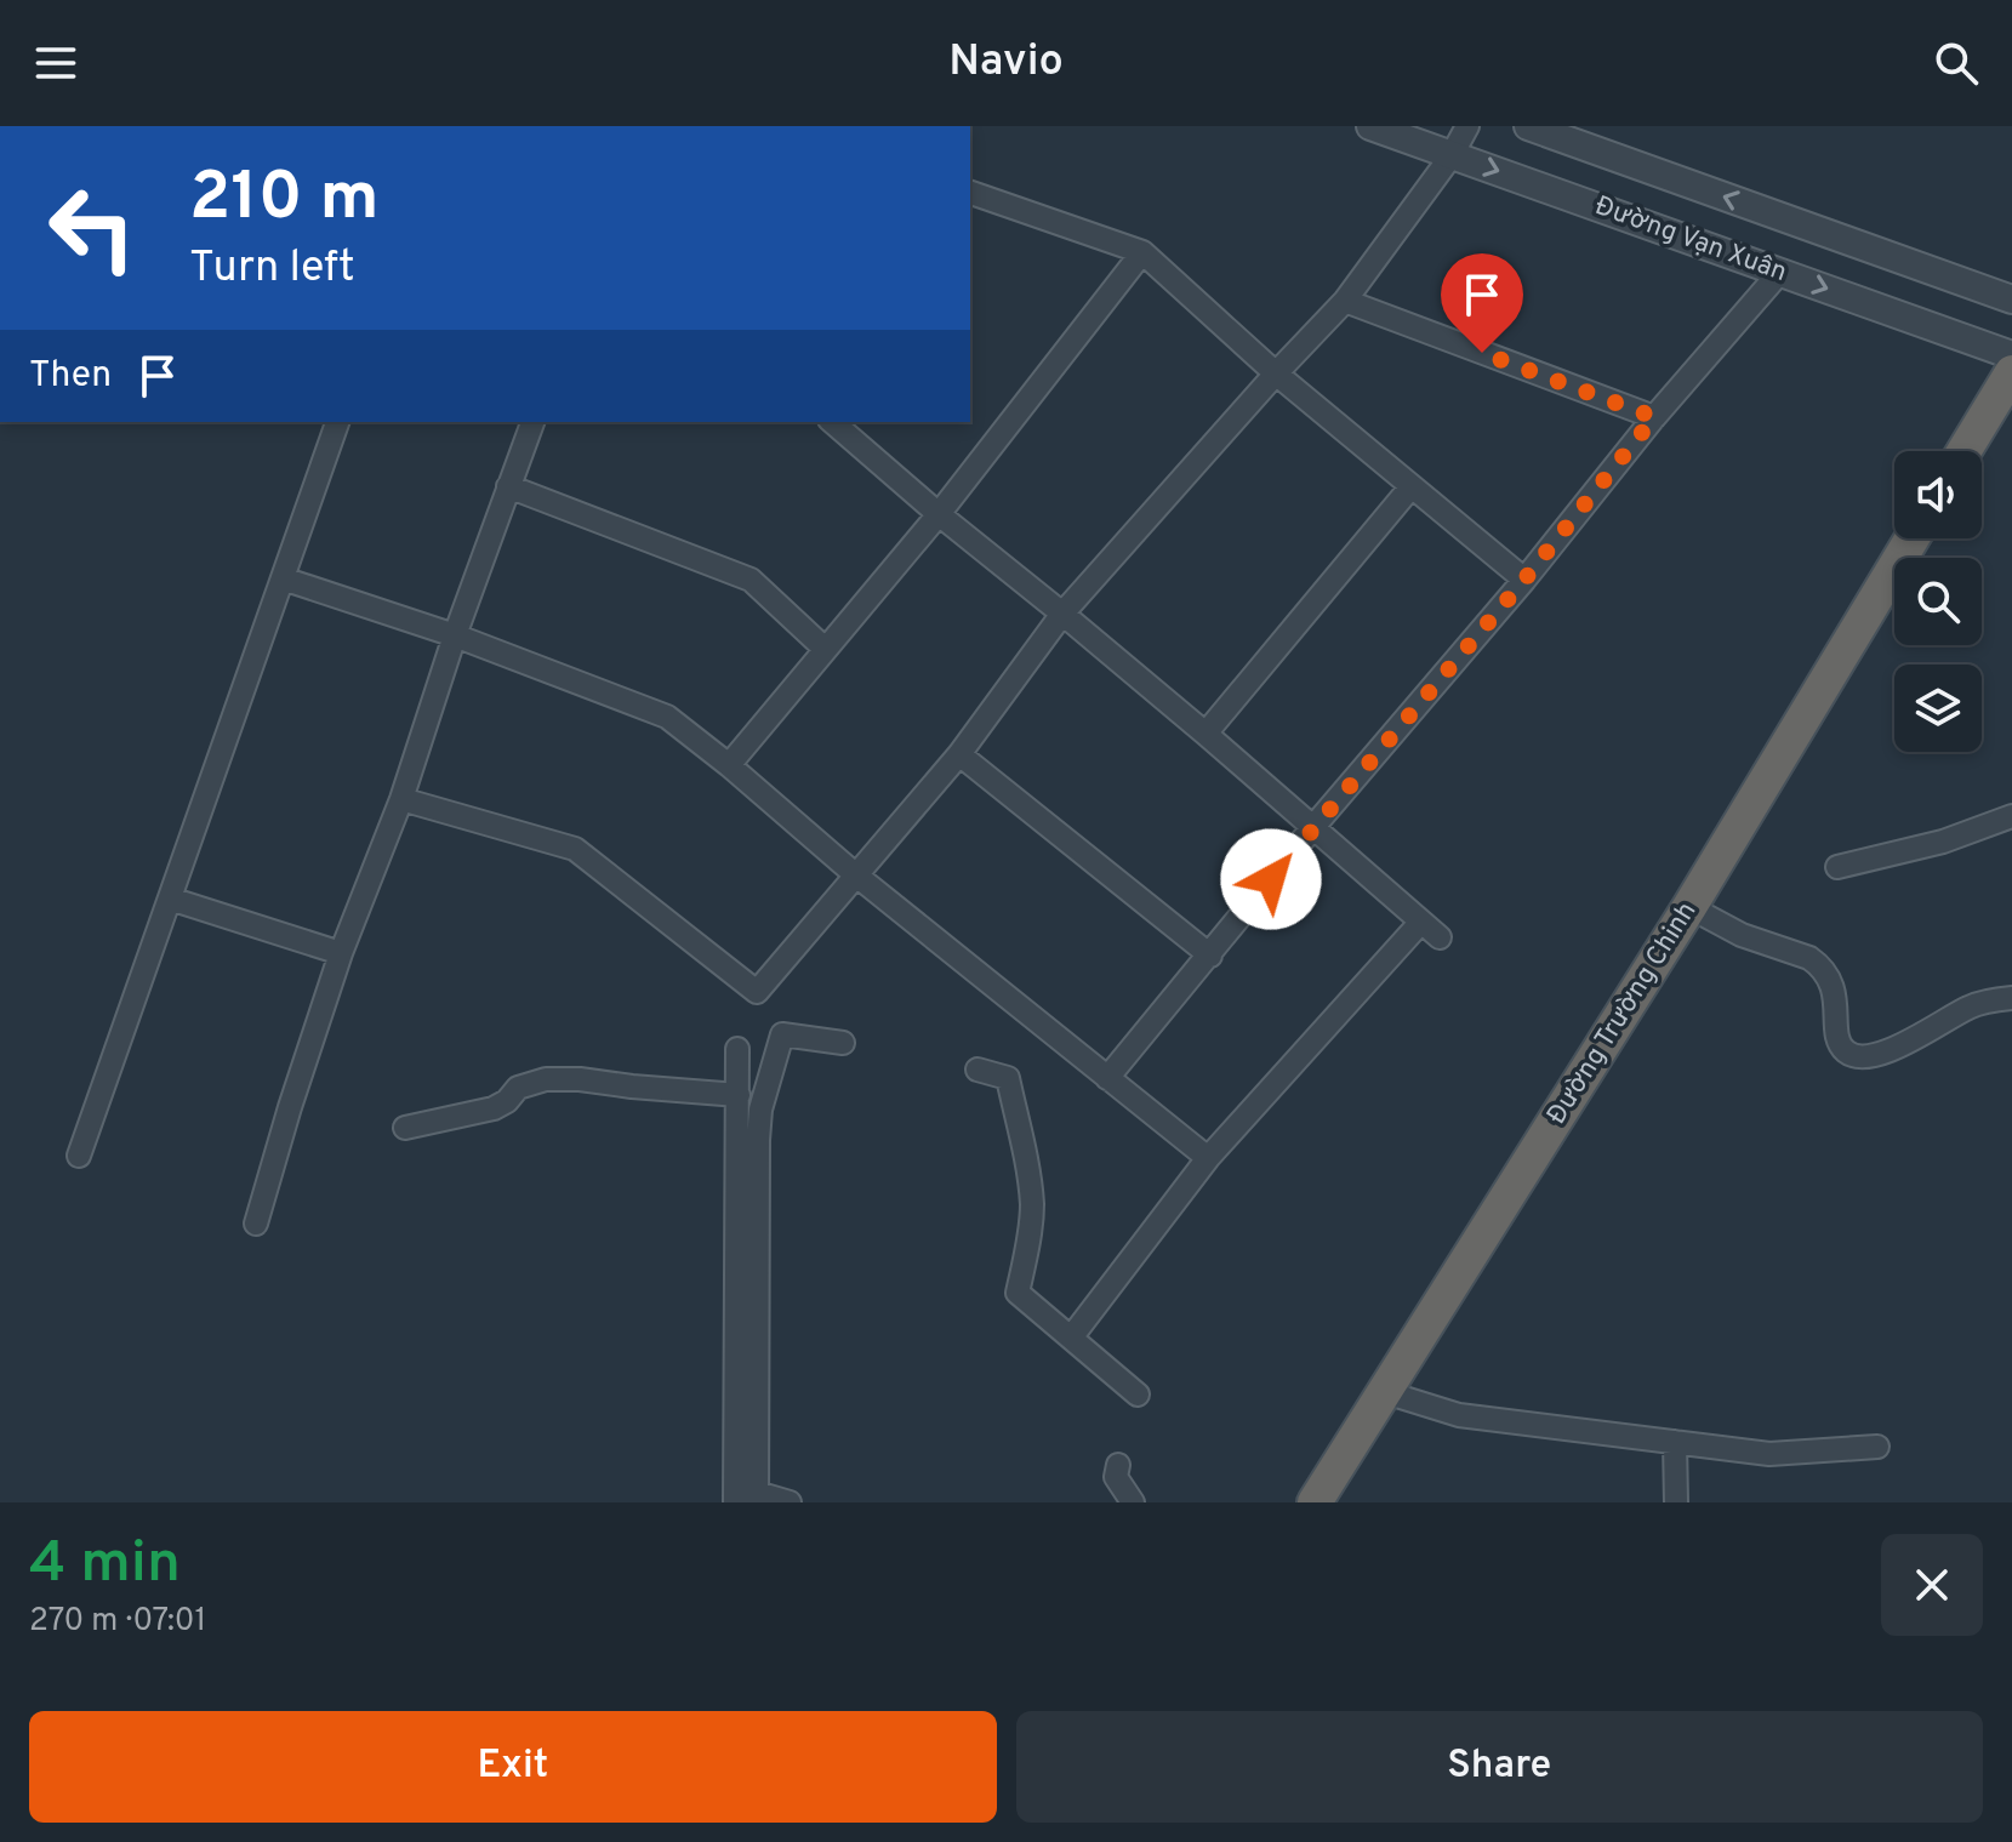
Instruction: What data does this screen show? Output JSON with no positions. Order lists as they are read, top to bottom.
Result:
{
  "streets": {
    "highway": ["Đường Trường Chinh"],
    "street": ["Đường Vạn Xuân"]
  },
  "page": {
    "header": "Navio",
    "turn": ["210 m", "Turn left"],
    "then": "Then",
    "heading": ["4 min", "270 m · 07:01"],
    "buttons": ["Exit", "Share"]
  }
}
